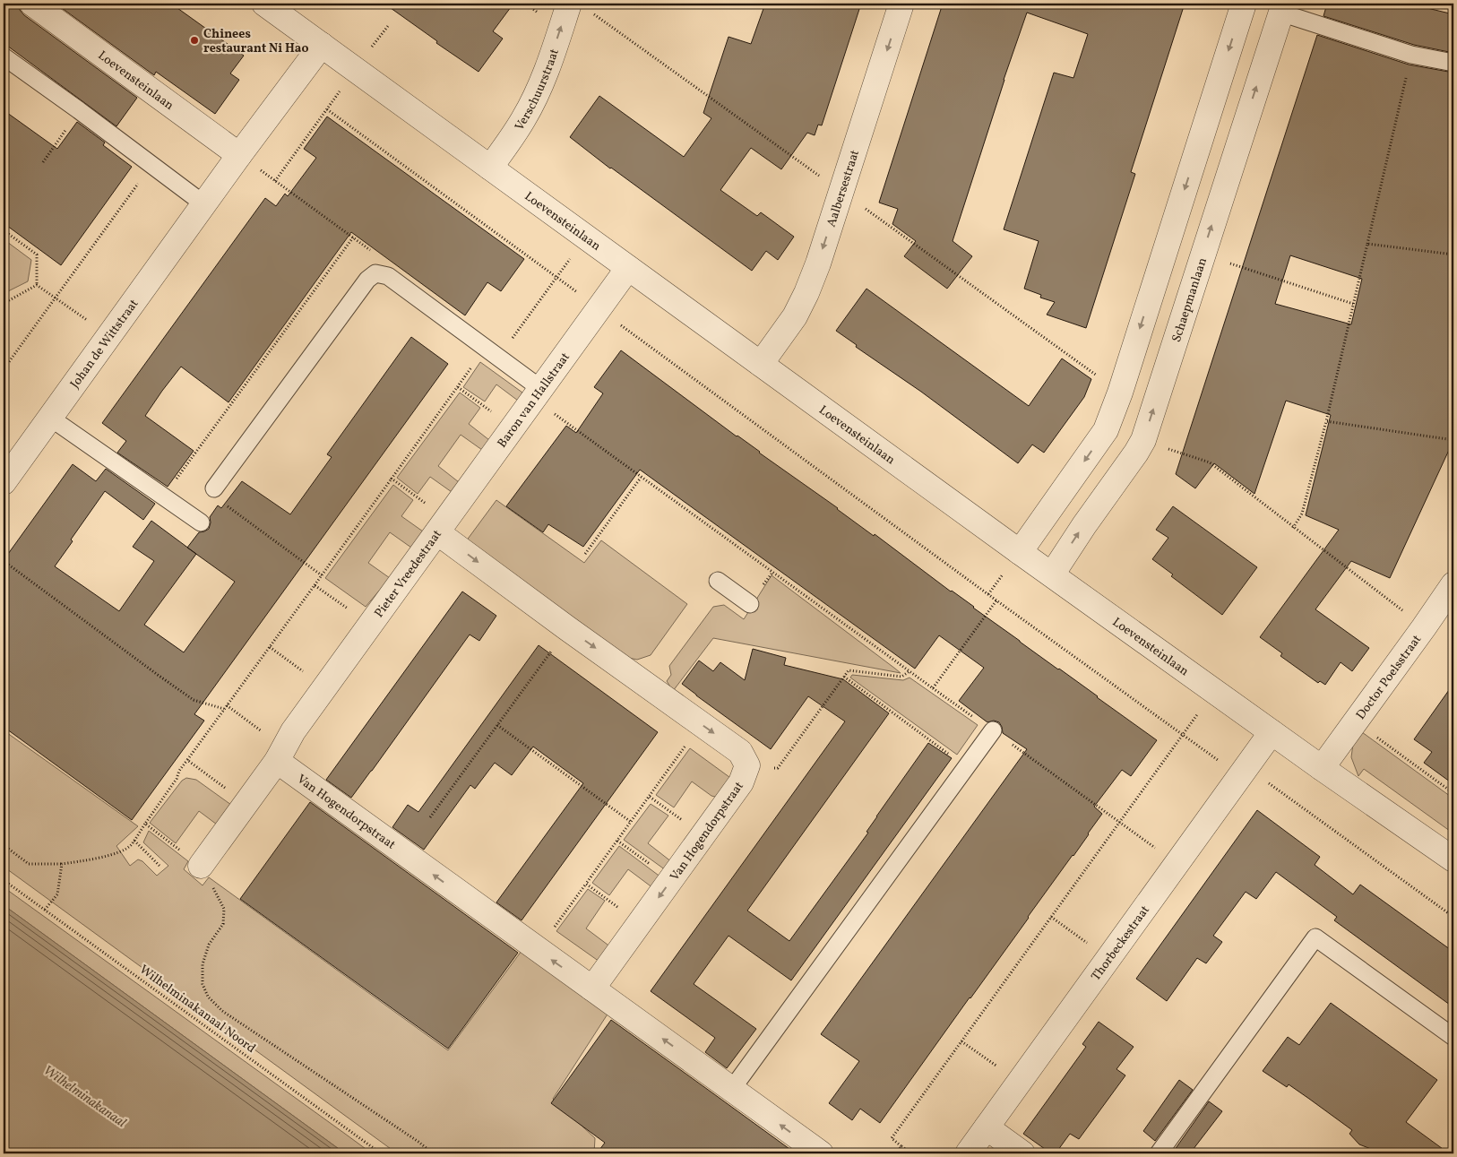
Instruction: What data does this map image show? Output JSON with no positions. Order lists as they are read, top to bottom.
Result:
{
  "streets": {
    "street": [
      "Loevensteinlaan",
      "Verschuurstraat",
      "Aalbersestraat",
      "Schaepmanlaan",
      "Johan de Wittstraat",
      "Baron van Hallstraat",
      "Pieter Vreedestraat",
      "Doctor Poelsstraat",
      "Van Hogendorpstraat",
      "Thorbeckestraat"
    ],
    "path": ["Wilhelminakanaal Noord"]
  },
  "crossings": [
    ["Loevensteinlaan", "Verschuurstraat"],
    ["Loevensteinlaan", "Aalbersestraat"],
    ["Loevensteinlaan", "Schaepmanlaan"],
    ["Loevensteinlaan", "Johan de Wittstraat"],
    ["Loevensteinlaan", "Baron van Hallstraat"],
    ["Loevensteinlaan", "Doctor Poelsstraat"],
    ["Loevensteinlaan", "Thorbeckestraat"],
    ["Baron van Hallstraat", "Pieter Vreedestraat"],
    ["Pieter Vreedestraat", "Van Hogendorpstraat"]
  ],
  "one_way": ["Verschuurstraat", "Aalbersestraat", "Pieter Vreedestraat"],
  "water": ["Wilhelminakanaal"],
  "places": ["Chinees restaurant Ni Hao"]
}
